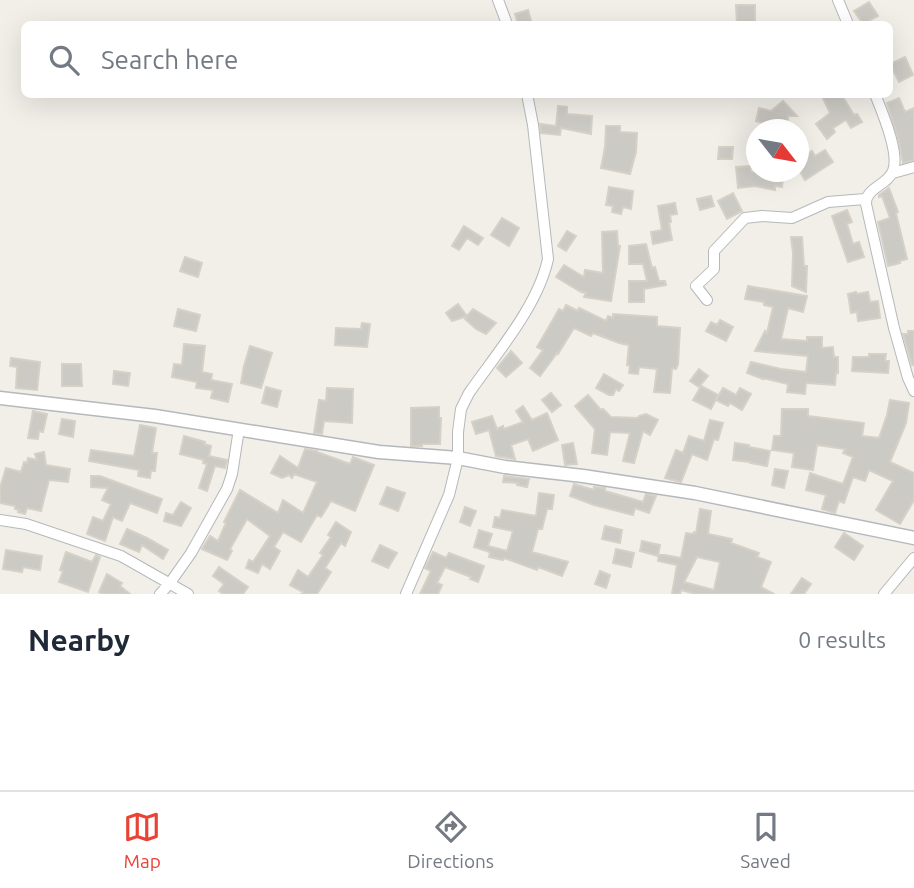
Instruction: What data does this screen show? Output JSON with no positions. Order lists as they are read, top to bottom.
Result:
{
  "north": "bottom right",
  "page": {
    "search": "Search here",
    "heading": ["Nearby", "0 results"],
    "nav": ["Map", "Directions", "Saved"]
  }
}
